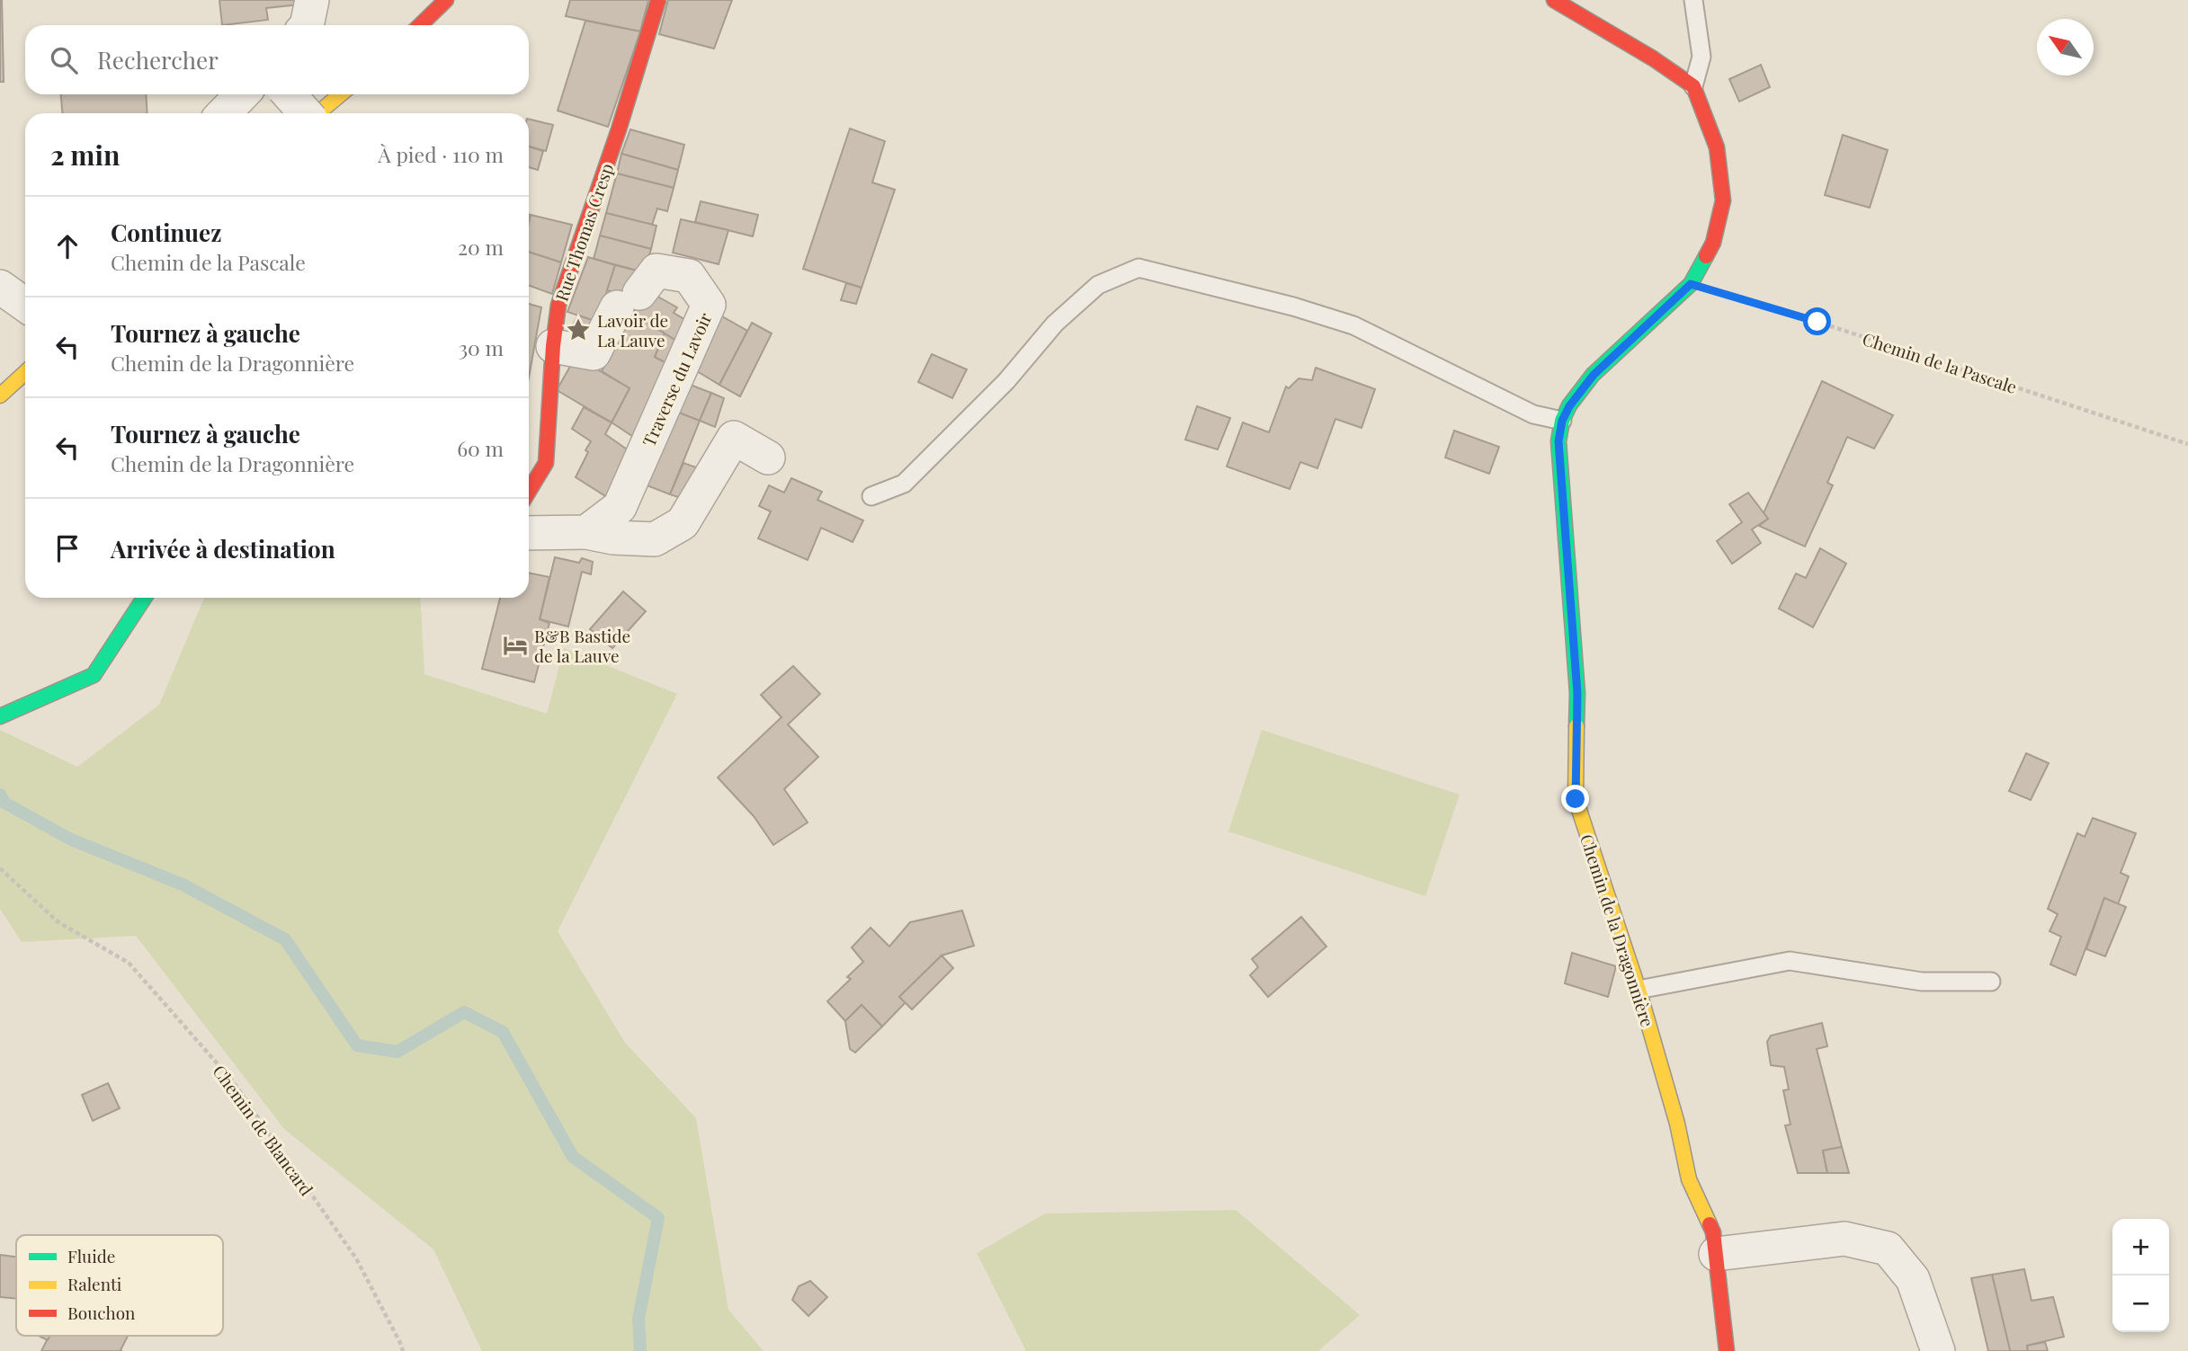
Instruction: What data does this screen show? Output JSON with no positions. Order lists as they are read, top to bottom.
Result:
{
  "streets": {
    "street": ["Rue Thomas Cresp", "Traverse du Lavoir", "Chemin de la Dragonnière"],
    "path": ["Chemin de la Pascale", "Chemin de Blancard"]
  },
  "crossings": [
    ["Rue Thomas Cresp", "Traverse du Lavoir"],
    ["Chemin de la Pascale", "Chemin de la Dragonnière"]
  ],
  "places": {
    "place": ["Lavoir de La Lauve"],
    "hotel": ["B&B Bastide de la Lauve"]
  },
  "legend": ["Fluide", "Ralenti", "Bouchon"],
  "north": "top left",
  "page": {
    "search": "Rechercher",
    "heading": ["2 min", "À pied · 110 m"],
    "list": [
      ["Continuez", "Chemin de la Pascale", "20 m"],
      ["Tournez à gauche", "Chemin de la Dragonnière", "30 m"],
      ["Tournez à gauche", "Chemin de la Dragonnière", "60 m"],
      "Arrivée à destination"
    ],
    "map_buttons": ["+", "−"]
  }
}
